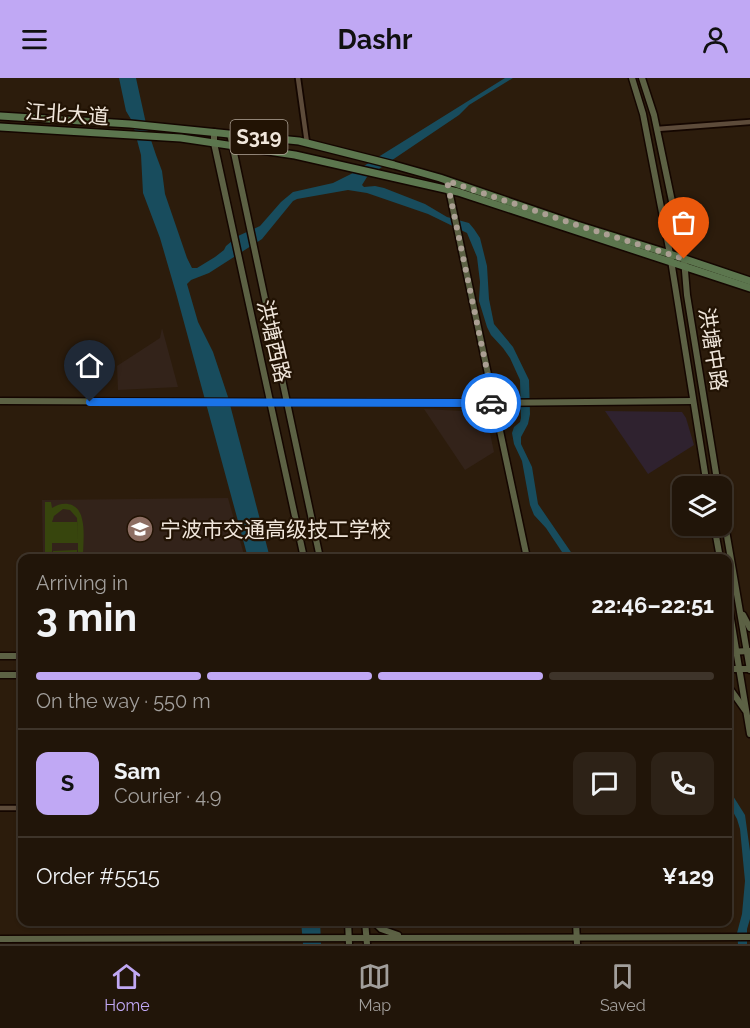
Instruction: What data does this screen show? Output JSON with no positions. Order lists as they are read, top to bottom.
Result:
{
  "streets": {
    "main road": [
      "江北大道",
      "S319",
      "洪塘西路",
      "洪塘中路"
    ]
  },
  "crossings": [
    ["江北大道", "S319"],
    ["江北大道", "洪塘西路"],
    ["S319", "洪塘西路"]
  ],
  "places": {
    "school or university": ["宁波市交通高级技工学校"]
  },
  "page": {
    "header": "Dashr",
    "heading": ["3 min", "Arriving in", "22:46–22:51"],
    "panel": [
      "Sam",
      "Courier · 4.9",
      "Order #5515",
      "¥129"
    ],
    "bar": "On the way · 550 m",
    "round": "S",
    "tabs": ["Home", "Map", "Saved"]
  }
}
